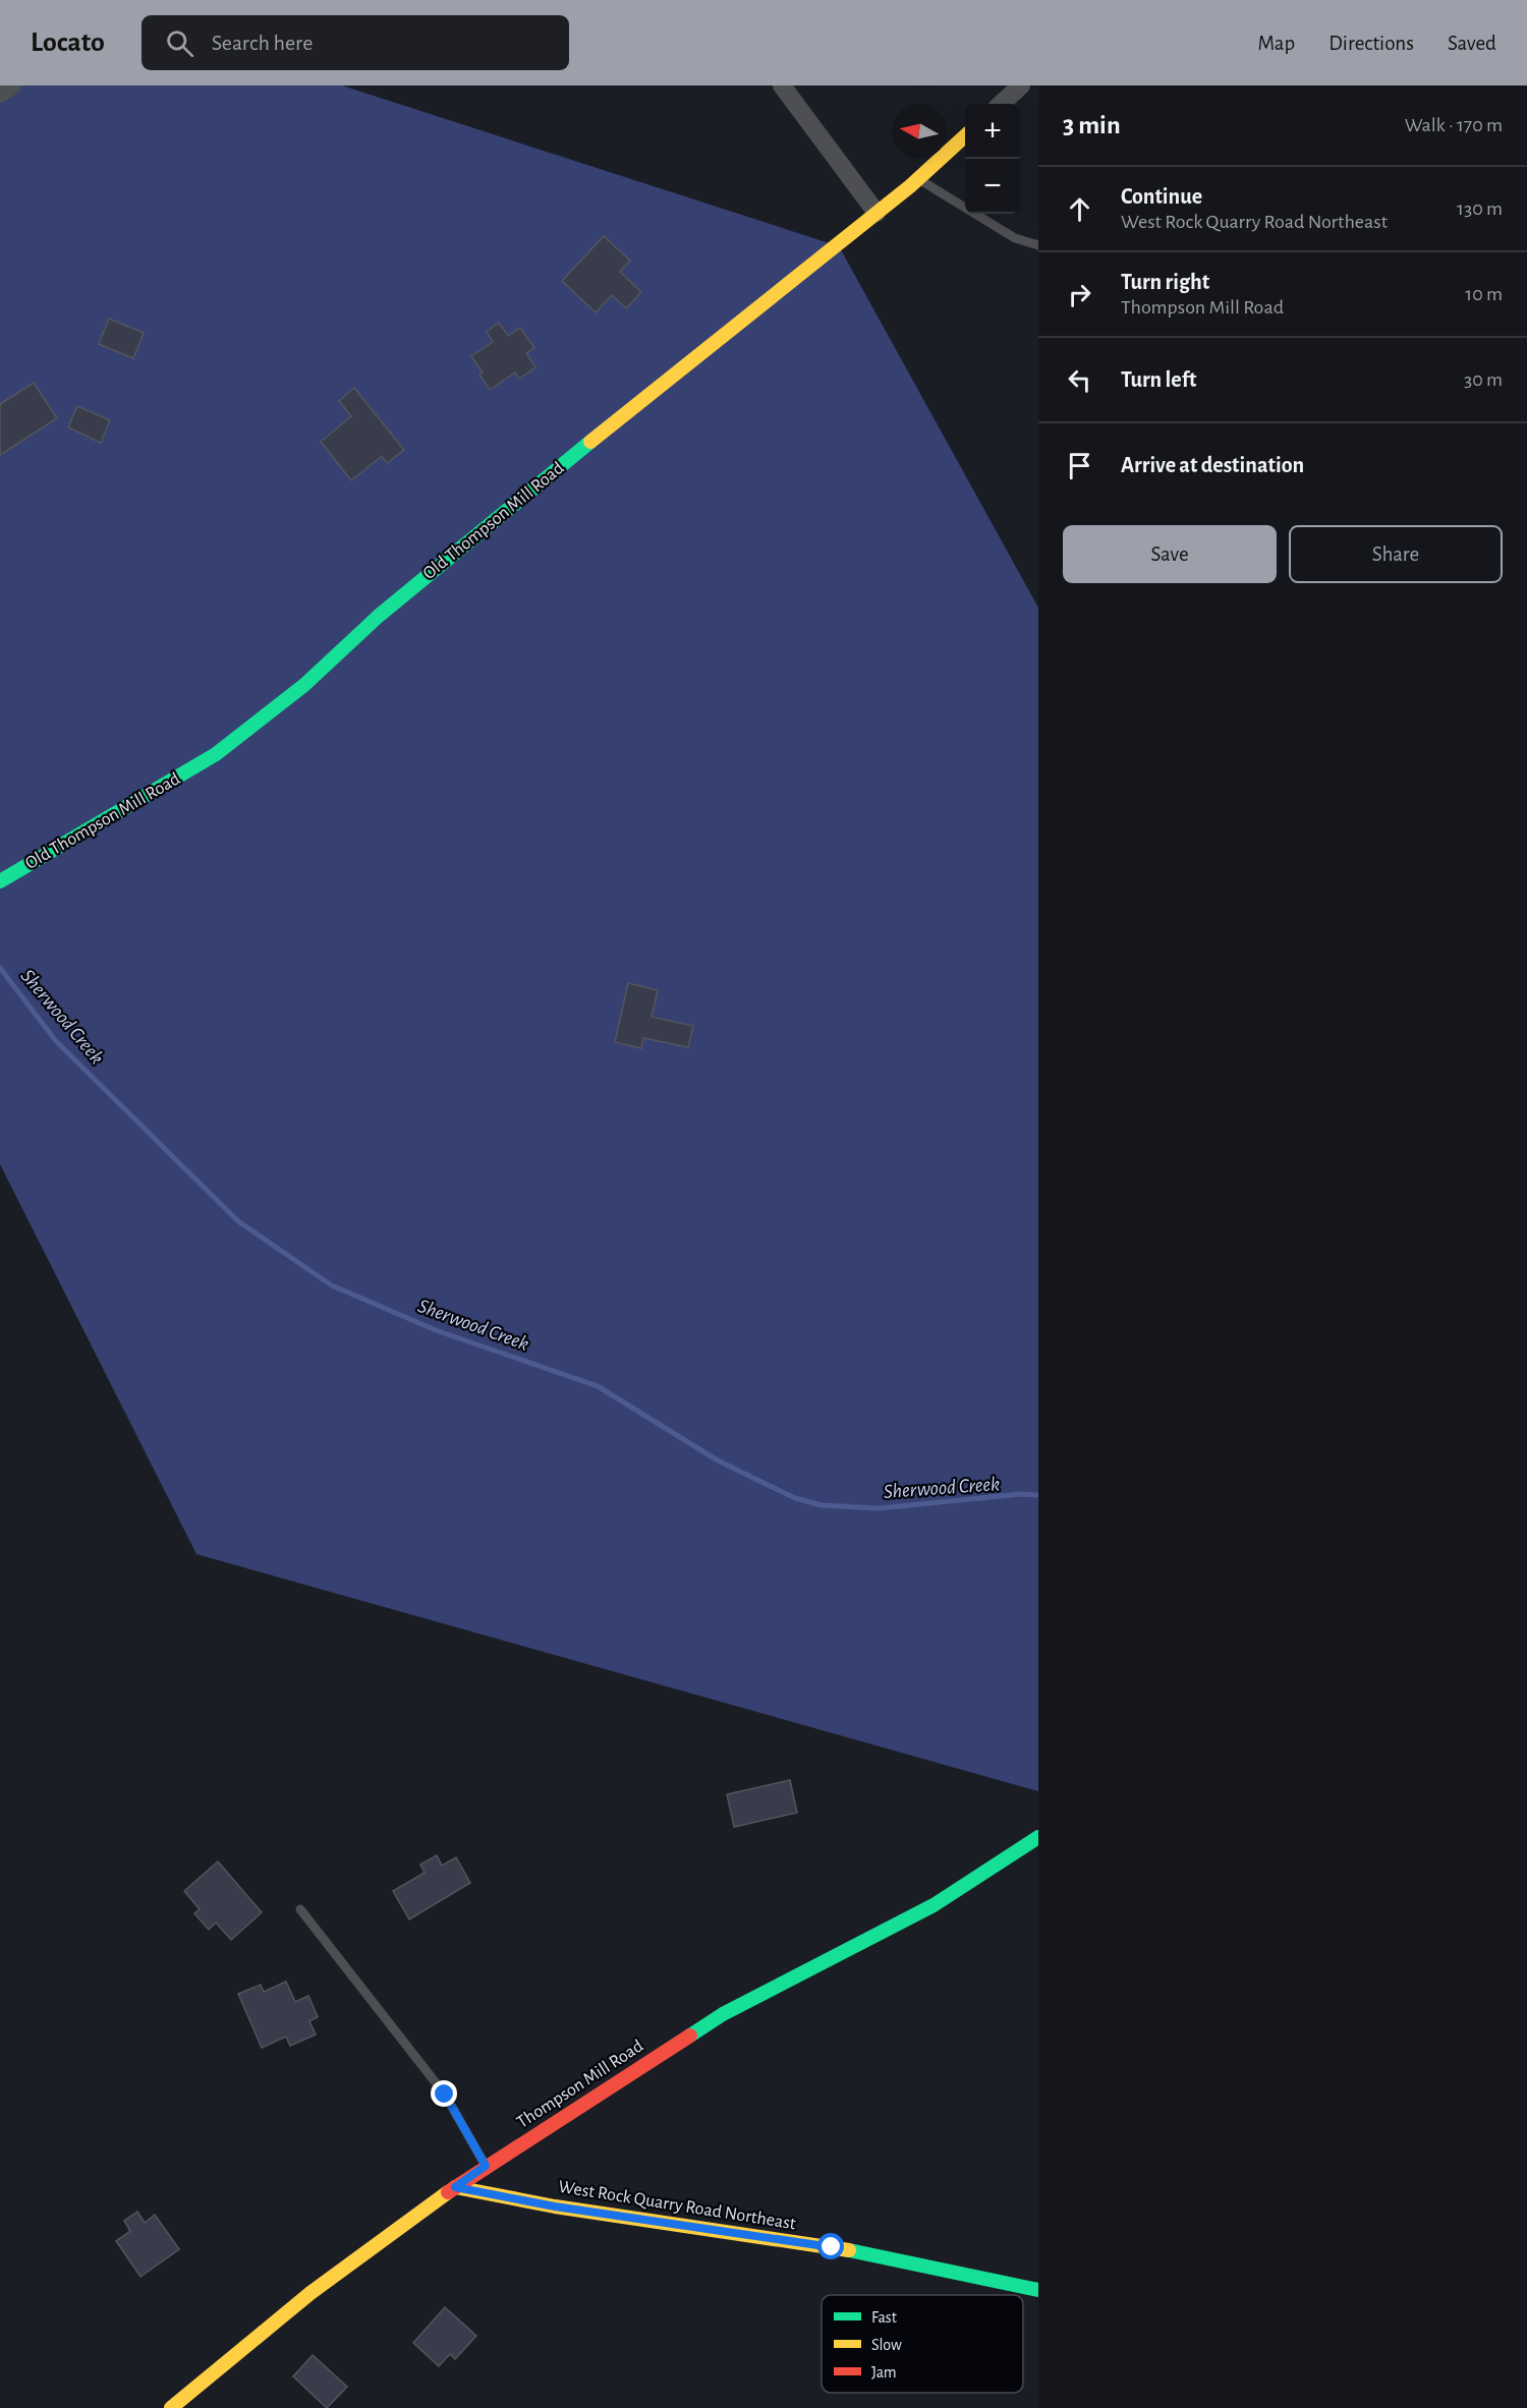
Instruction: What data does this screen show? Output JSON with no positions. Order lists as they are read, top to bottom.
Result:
{
  "streets": {
    "street": ["Old Thompson Mill Road", "Thompson Mill Road", "West Rock Quarry Road Northeast"]
  },
  "crossings": [
    ["Thompson Mill Road", "West Rock Quarry Road Northeast"]
  ],
  "water": ["Sherwood Creek"],
  "legend": ["Fast", "Slow", "Jam"],
  "north": "left",
  "page": {
    "header": "Locato",
    "search": "Search here",
    "nav": ["Map", "Directions", "Saved"],
    "heading": ["3 min", "Walk · 170 m"],
    "map_buttons": ["+", "−"],
    "list": [
      ["Continue", "West Rock Quarry Road Northeast", "130 m"],
      ["Turn right", "Thompson Mill Road", "10 m"],
      ["Turn left", "30 m"],
      "Arrive at destination"
    ],
    "buttons": ["Save", "Share"]
  }
}
